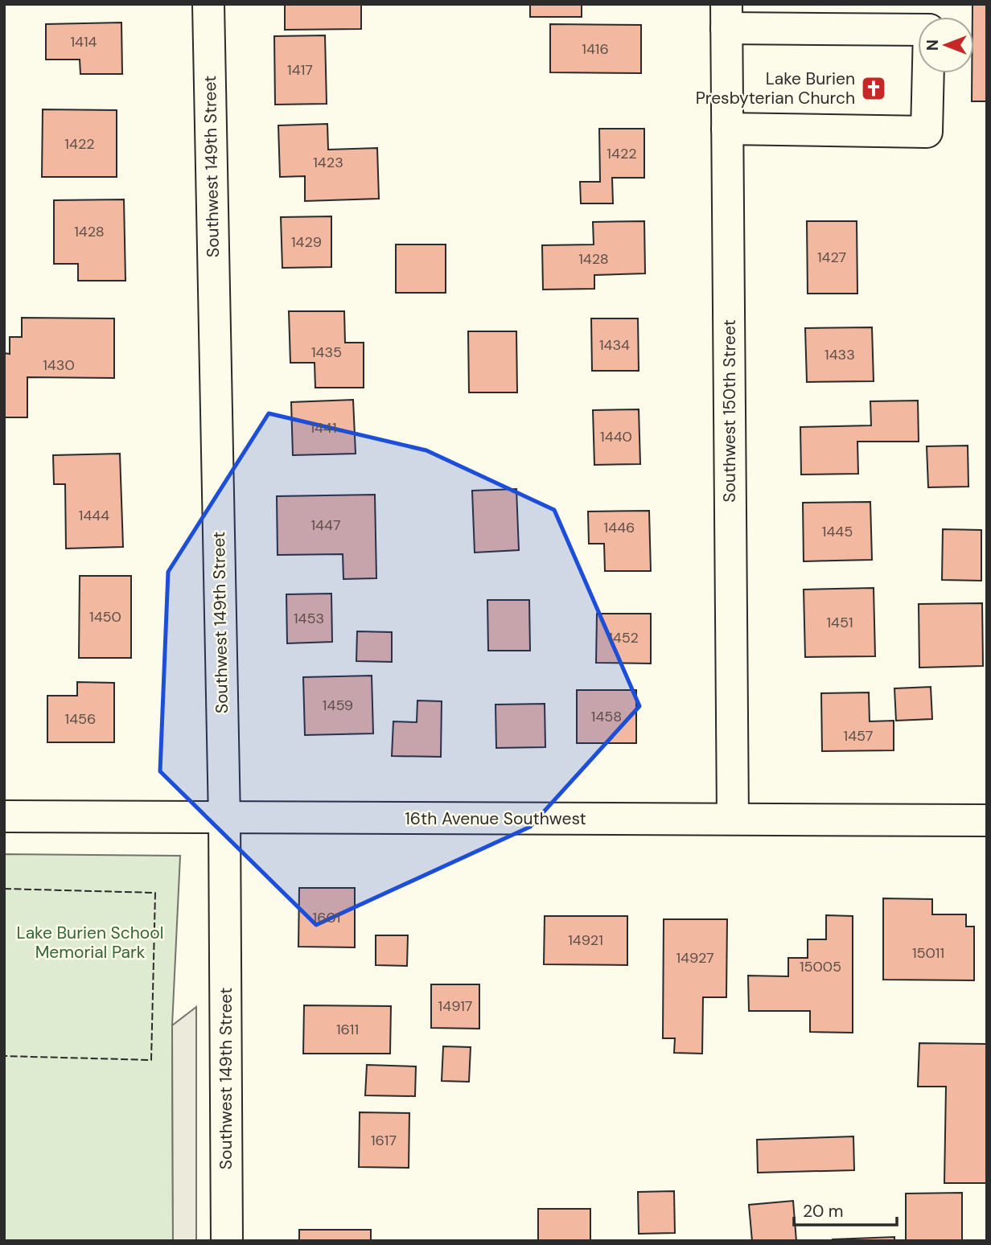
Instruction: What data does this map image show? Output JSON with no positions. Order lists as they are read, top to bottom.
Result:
{
  "streets": {
    "street": ["Southwest 149th Street", "Southwest 150th Street", "16th Avenue Southwest"]
  },
  "crossings": [
    ["Southwest 149th Street", "16th Avenue Southwest"],
    ["Southwest 150th Street", "16th Avenue Southwest"]
  ],
  "parks": ["Lake Burien School Memorial Park"],
  "places": {
    "church": ["Lake Burien Presbyterian Church"]
  },
  "house_numbers": [
    "1414",
    "1416",
    "1417",
    "1422",
    "1422",
    "1423",
    "1428",
    "1429",
    "1427",
    "1428",
    "1434",
    "1435",
    "1433",
    "1430",
    "1441",
    "1440",
    "1444",
    "1447",
    "1446",
    "1445",
    "1450",
    "1453",
    "1451",
    "1452",
    "1459",
    "1458",
    "1456",
    "1457",
    "1601",
    "14921",
    "15011",
    "14927",
    "15005",
    "14917",
    "1611",
    "1617"
  ],
  "scale_bar": "20 m",
  "north": "left"
}
